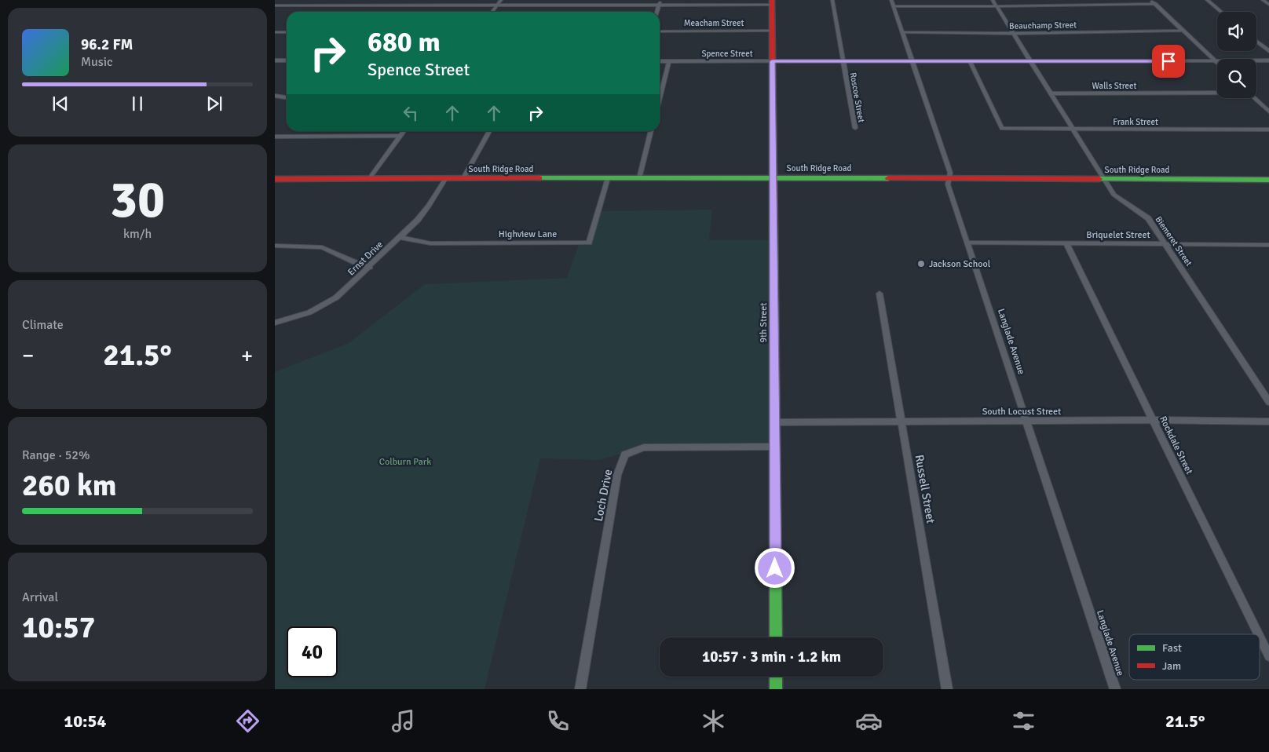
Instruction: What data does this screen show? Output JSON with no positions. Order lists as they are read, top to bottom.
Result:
{
  "streets": {
    "street": [
      "Meacham Street",
      "Beauchamp Street",
      "Spence Street",
      "Walls Street",
      "Roscoe Street",
      "Frank Street",
      "South Ridge Road",
      "Highview Lane",
      "Briquelet Street",
      "Biemeret Street",
      "Ernst Drive",
      "9th Street",
      "Langlade Avenue",
      "South Locust Street",
      "Rockdale Street",
      "Russell Street",
      "Loch Drive"
    ]
  },
  "crossings": [
    ["Meacham Street", "9th Street"],
    ["Beauchamp Street", "Biemeret Street"],
    ["Beauchamp Street", "Langlade Avenue"],
    ["Spence Street", "Roscoe Street"],
    ["Spence Street", "Biemeret Street"],
    ["Spence Street", "9th Street"],
    ["Spence Street", "Langlade Avenue"],
    ["Walls Street", "Biemeret Street"],
    ["Frank Street", "Biemeret Street"],
    ["South Ridge Road", "Highview Lane"],
    ["South Ridge Road", "Biemeret Street"],
    ["South Ridge Road", "Ernst Drive"],
    ["South Ridge Road", "9th Street"],
    ["South Ridge Road", "Langlade Avenue"],
    ["Highview Lane", "Ernst Drive"],
    ["Briquelet Street", "Biemeret Street"],
    ["Briquelet Street", "Langlade Avenue"],
    ["Briquelet Street", "Rockdale Street"],
    ["9th Street", "South Locust Street"],
    ["9th Street", "Loch Drive"],
    ["Langlade Avenue", "South Locust Street"],
    ["South Locust Street", "Rockdale Street"],
    ["South Locust Street", "Russell Street"]
  ],
  "parks": ["Colburn Park"],
  "places": ["Jackson School"],
  "legend": ["Fast", "Jam"],
  "page": {
    "turn": ["680 m", "Spence Street"],
    "song": ["96.2 FM", "Music"],
    "tile": [
      ["30", "km/h"],
      "Climate",
      ["Range · 52%", "260 km"],
      ["Arrival", "10:57"]
    ],
    "heat": ["−", "21.5°", "+"],
    "limit": "40",
    "trip": "10:57 · 3 min · 1.2 km",
    "tabs": ["10:54", "21.5°"]
  }
}
